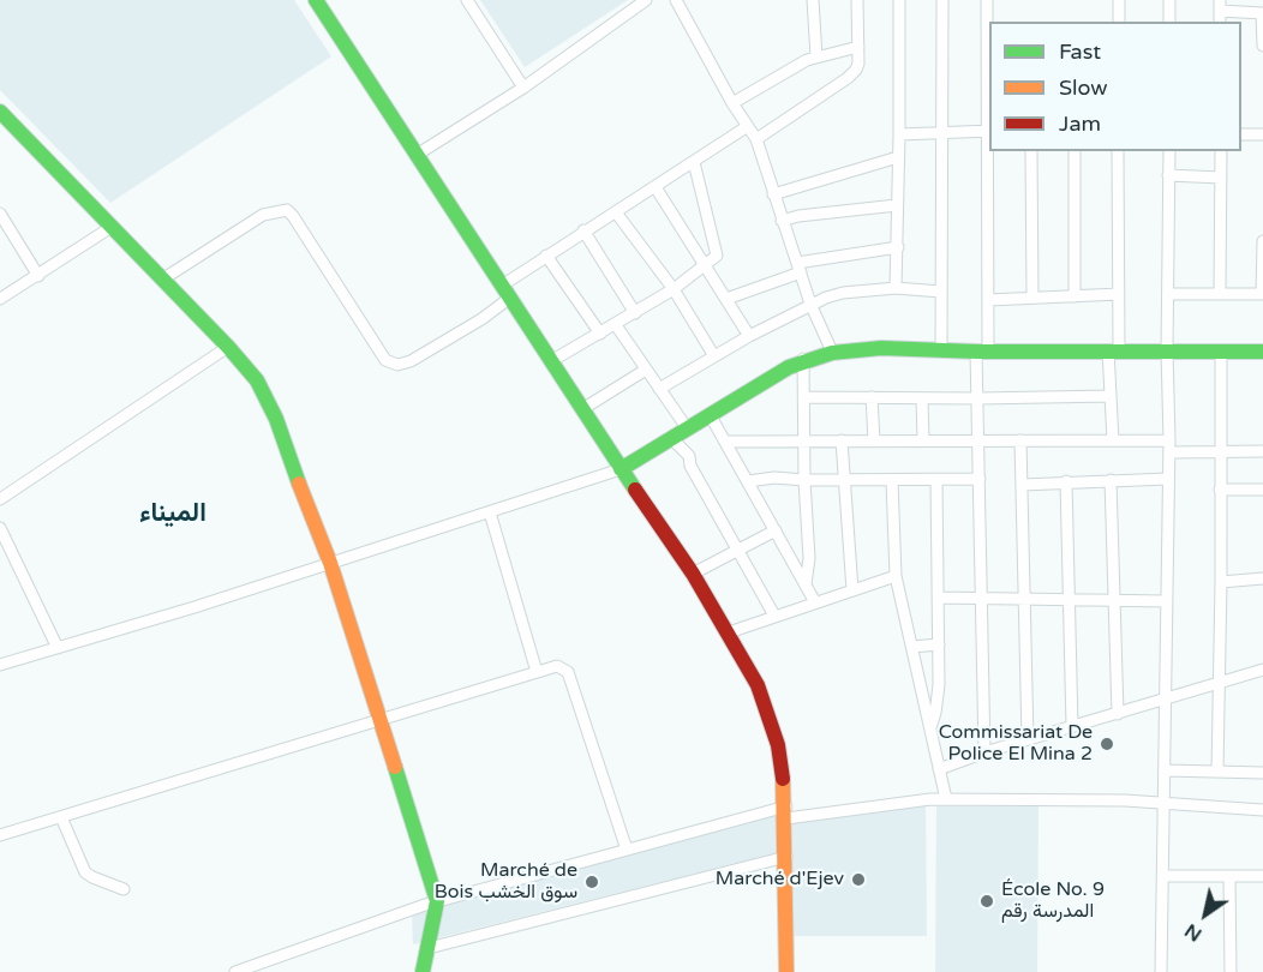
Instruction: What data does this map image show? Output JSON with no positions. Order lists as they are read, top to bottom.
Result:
{
  "districts": ["الميناء"],
  "places": [
    "Commissariat De Police El Mina 2",
    "Marché d'Ejev",
    "Marché de Bois سوق الخشب",
    "École No. 9 المدرسة رقم"
  ],
  "legend": ["Fast", "Slow", "Jam"],
  "north": "bottom left"
}
